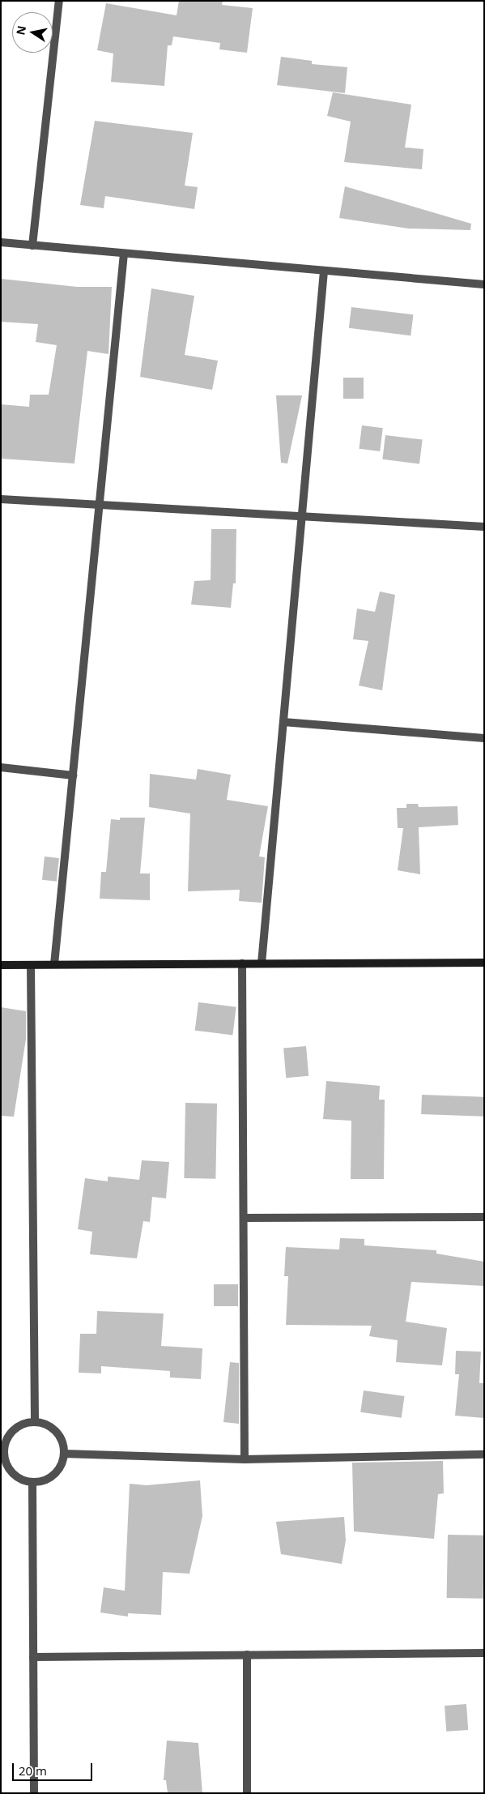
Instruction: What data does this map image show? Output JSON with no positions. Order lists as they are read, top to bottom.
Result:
{
  "scale_bar": "20 m",
  "north": "left"
}
